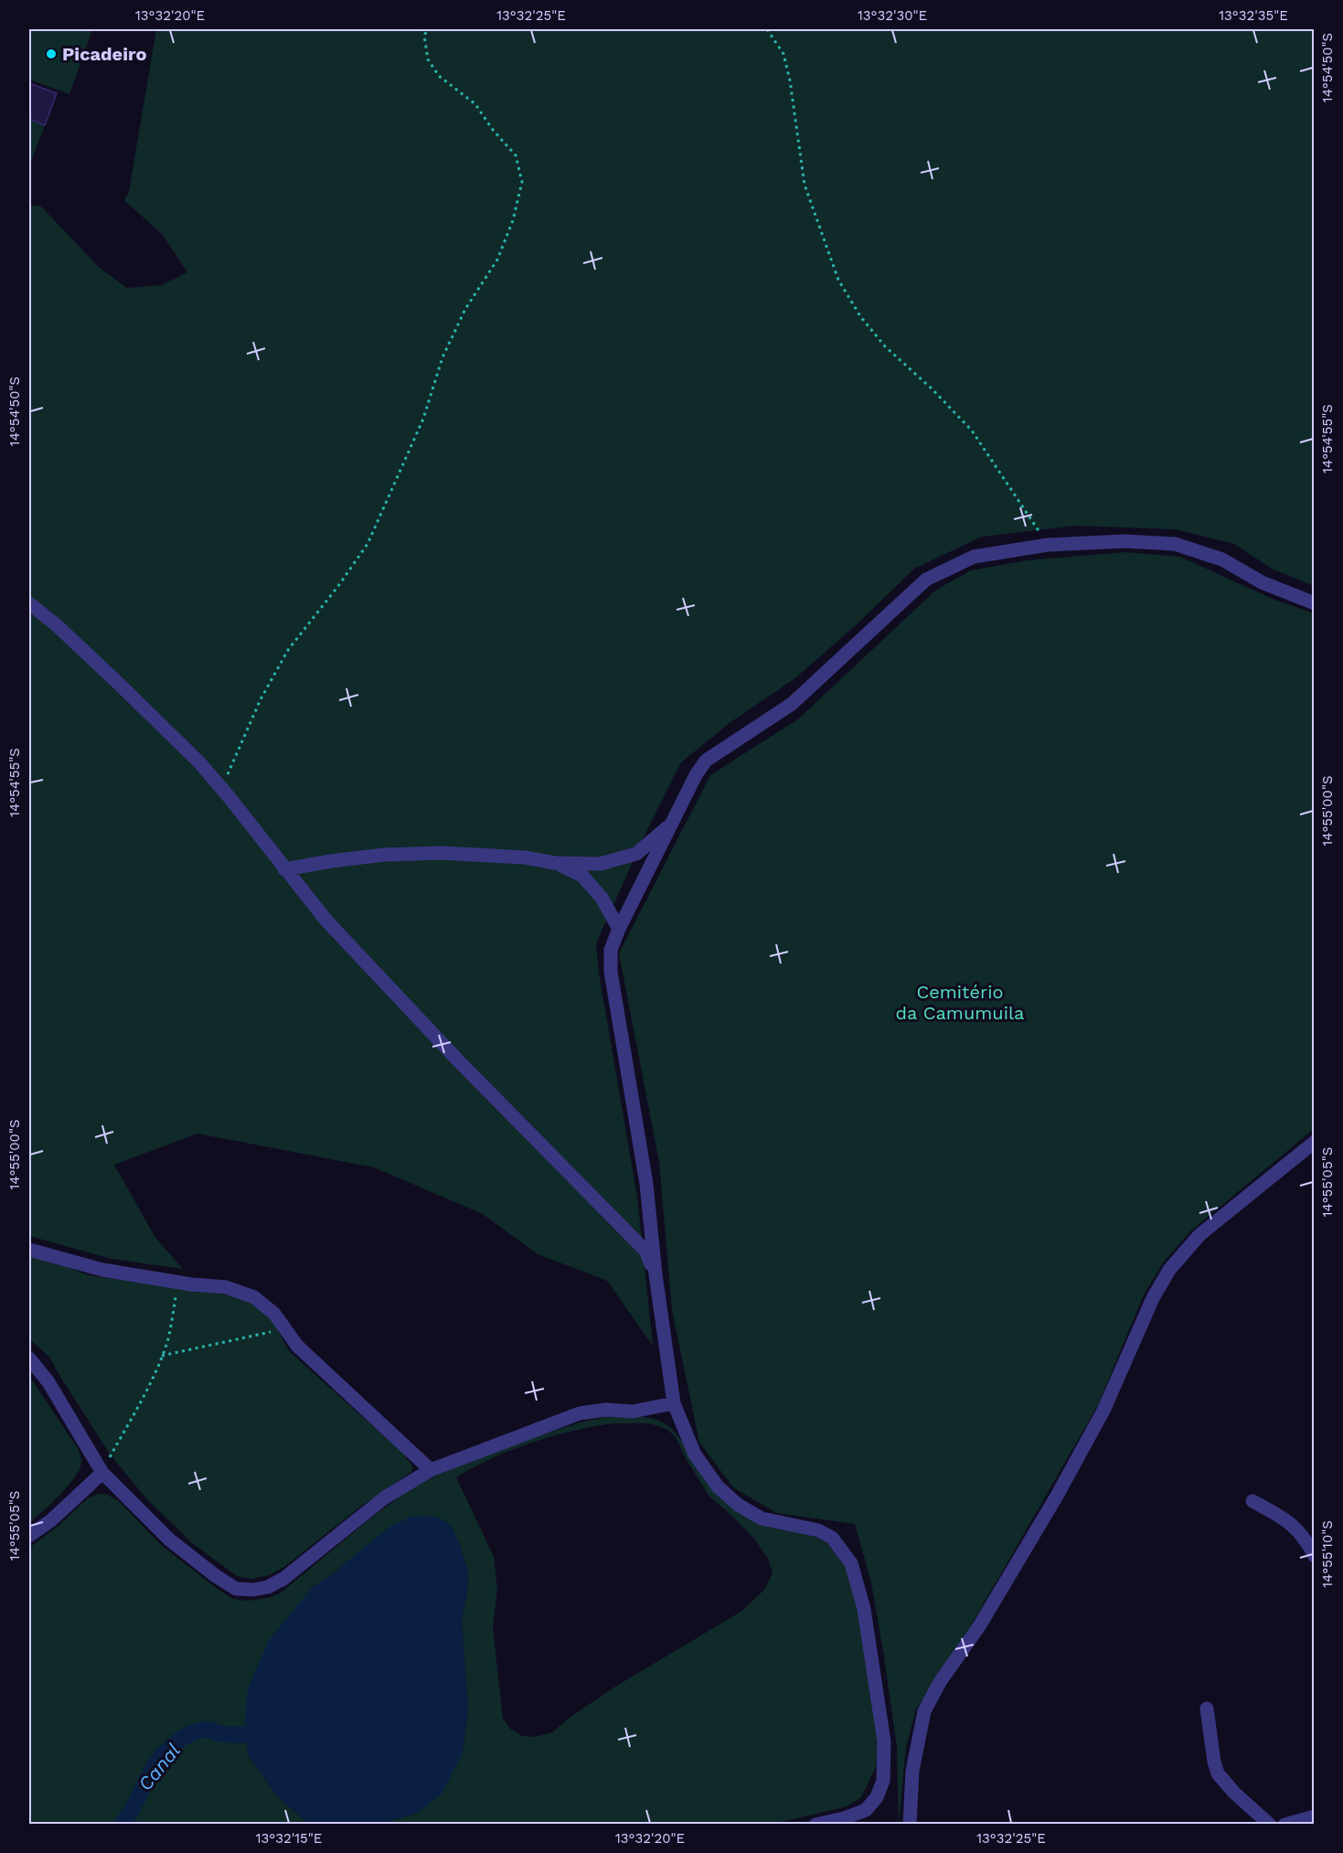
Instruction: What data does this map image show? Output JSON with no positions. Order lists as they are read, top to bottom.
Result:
{
  "water": ["Canal"],
  "parks": ["Cemitério da Camumuila"],
  "places": ["Picadeiro"],
  "coordinates": [
    "13°32'20\"E",
    "13°32'25\"E",
    "13°32'30\"E",
    "13°32'35\"E",
    "14°54'50\"S",
    "14°54'55\"S",
    "14°55'00\"S",
    "14°55'05\"S",
    "14°55'10\"S",
    "13°32'15\"E"
  ]
}
